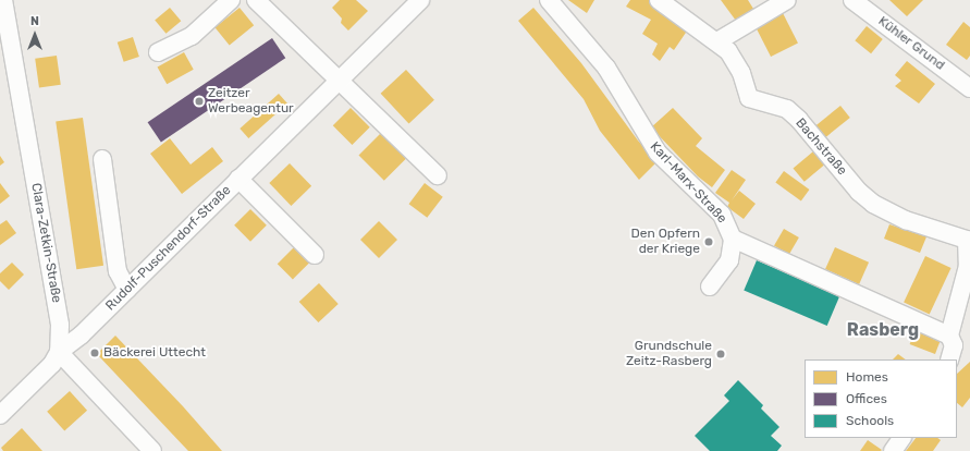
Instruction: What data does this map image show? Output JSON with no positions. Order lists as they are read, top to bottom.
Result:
{
  "streets": {
    "street": [
      "Kühler Grund",
      "Bachstraße",
      "Karl-Marx-Straße",
      "Clara-Zetkin-Straße",
      "Rudolf-Puschendorf-Straße"
    ]
  },
  "crossings": [
    ["Bachstraße", "Karl-Marx-Straße"],
    ["Clara-Zetkin-Straße", "Rudolf-Puschendorf-Straße"]
  ],
  "districts": ["Rasberg"],
  "places": [
    "Zeitzer Werbeagentur",
    "Den Opfern der Kriege",
    "Bäckerei Uttecht",
    "Grundschule Zeitz-Rasberg"
  ],
  "legend": ["Homes", "Offices", "Schools"],
  "north": "top"
}
